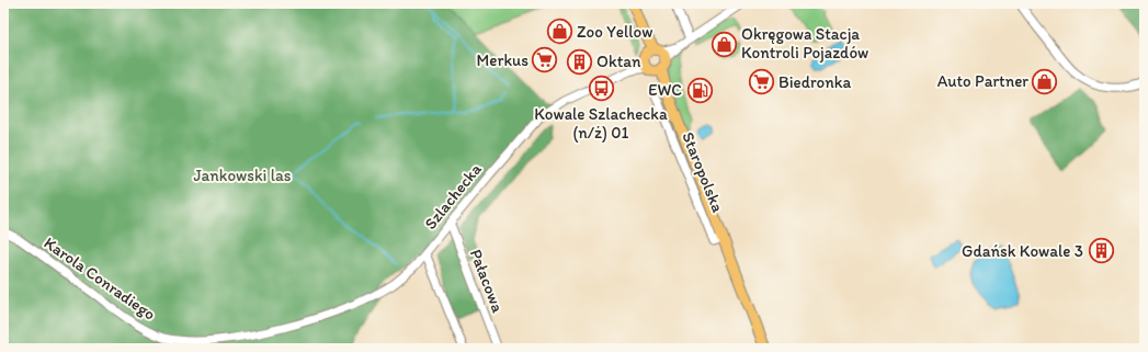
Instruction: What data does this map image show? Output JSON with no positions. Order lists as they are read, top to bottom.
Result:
{
  "streets": {
    "main road": ["Staropolska"],
    "street": ["Szlachecka", "Karola Conradiego", "Pałacowa"]
  },
  "crossings": [
    ["Staropolska", "Szlachecka"],
    ["Szlachecka", "Karola Conradiego"],
    ["Szlachecka", "Pałacowa"]
  ],
  "parks": ["Jankowski las"],
  "places": {
    "shop": ["Zoo Yellow", "Okręgowa Stacja Kontroli Pojazdów", "Auto Partner"],
    "supermarket": ["Merkus", "Biedronka"],
    "building": ["Oktan", "Gdańsk Kowale 3"],
    "bus stop": ["Kowale Szlachecka (n/ż) 01"],
    "fuel station": ["EWC"]
  }
}
